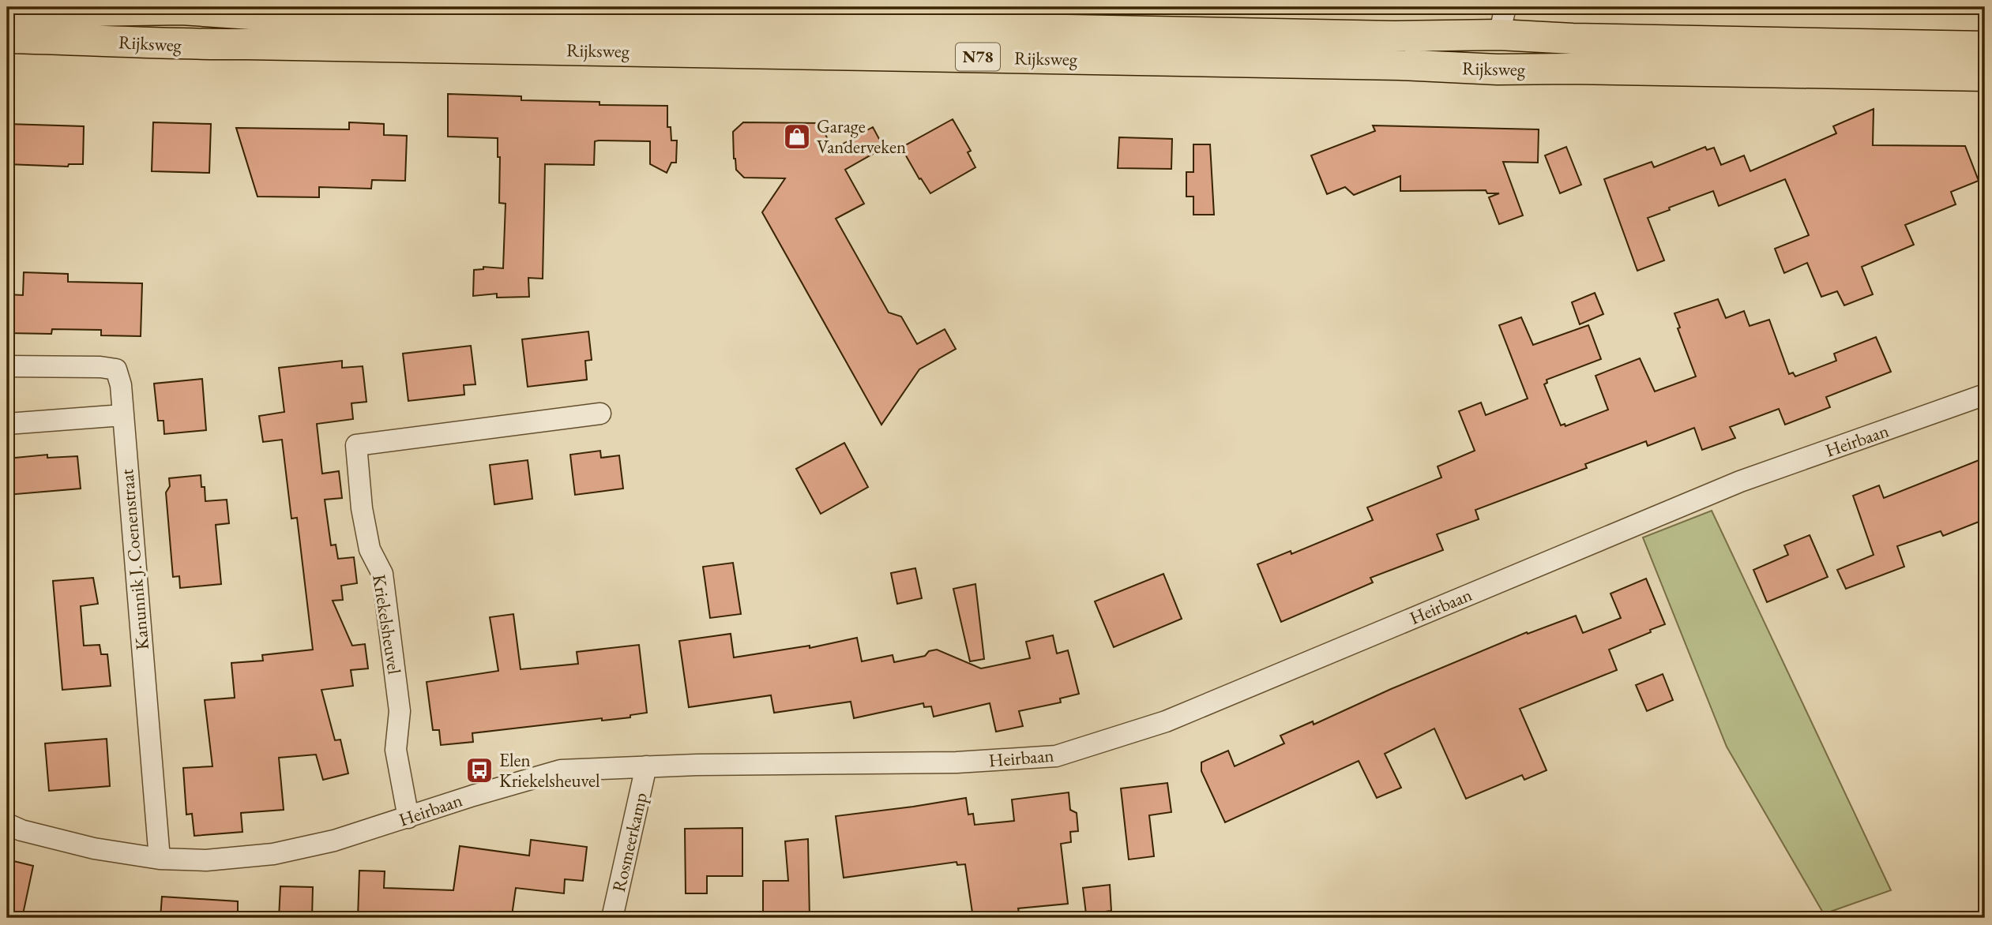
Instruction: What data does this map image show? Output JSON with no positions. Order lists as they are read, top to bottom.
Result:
{
  "streets": {
    "main road": ["Rijksweg", "N78"],
    "street": [
      "Heirbaan",
      "Kanunnik J. Coenenstraat",
      "Kriekelsheuvel",
      "Rosmeerkamp"
    ]
  },
  "crossings": [
    ["Heirbaan", "Kanunnik J. Coenenstraat"],
    ["Heirbaan", "Kriekelsheuvel"],
    ["Heirbaan", "Rosmeerkamp"]
  ],
  "places": {
    "shop": ["Garage Vanderveken"],
    "bus stop": ["Elen Kriekelsheuvel"]
  }
}
